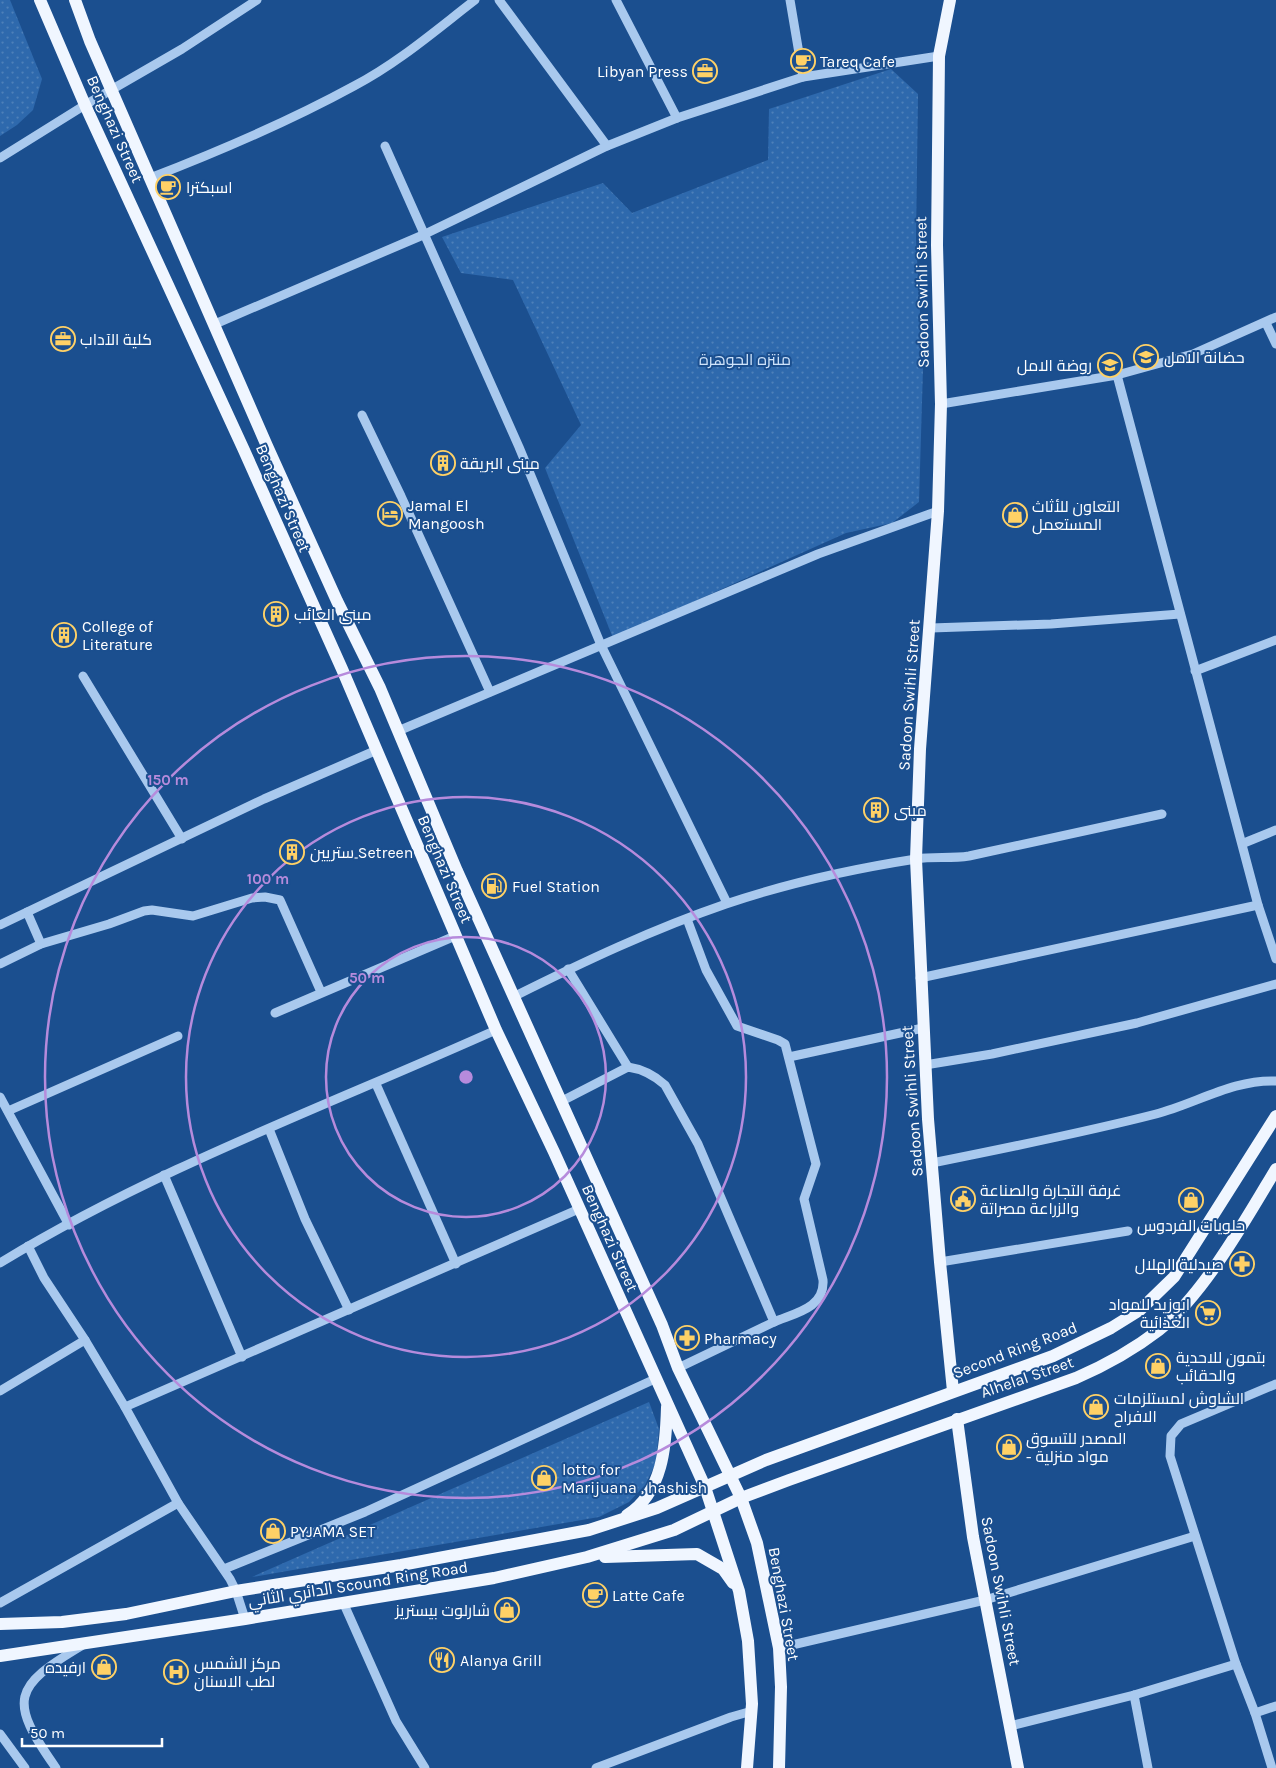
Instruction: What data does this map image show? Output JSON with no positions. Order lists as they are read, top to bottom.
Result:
{
  "streets": {
    "main road": [
      "Benghazi Street",
      "Sadoon Swihli Street",
      "Second Ring Road",
      "Alhelal Street",
      "الدائري الثاني Scound Ring Road"
    ]
  },
  "crossings": [
    ["Benghazi Street", "Second Ring Road"],
    ["Benghazi Street", "Alhelal Street"],
    ["Benghazi Street", "الدائري الثاني Scound Ring Road"],
    ["Sadoon Swihli Street", "Second Ring Road"],
    ["Sadoon Swihli Street", "Alhelal Street"],
    ["Second Ring Road", "الدائري الثاني Scound Ring Road"],
    ["Alhelal Street", "الدائري الثاني Scound Ring Road"]
  ],
  "parks": ["منتزه الجوهرة"],
  "places": {
    "cafe": ["Tareq Cafe", "اسبكترا", "Latte Cafe"],
    "office": ["Libyan Press", "كلية الآداب"],
    "school or university": ["حضانة الامل", "روضة الامل"],
    "building": [
      "مبنى البريقة",
      "مبنى العائب",
      "College of Literature",
      "مبنى",
      "ستريين ٍSetreen"
    ],
    "hotel": ["Jamal El Mangoosh"],
    "shop": [
      "التعاون للأثاث المستعمل",
      "حلويات الفردوس",
      "بتمون للاحدية والحقائب",
      "الشاوش لمستلزمات الافراح",
      "المصدر للتسوق - مواد منزلية",
      "lotto for Marijuana , hashish",
      "PYJAMA SET",
      "شارلوت بيستريز",
      "ارفيده"
    ],
    "fuel station": ["Fuel Station"],
    "public building": ["غرفة التجارة والصناعة والزراعة مصراتة"],
    "pharmacy": ["صيدلية الهلال", "Pharmacy"],
    "supermarket": ["ابوزيد للمواد الغذائية"],
    "restaurant": ["Alanya Grill"],
    "hospital": ["مركز الشمس لطب الاسنان"]
  },
  "scale_bar": "50 m",
  "rings": ["150 m", "100 m", "50 m"]
}
